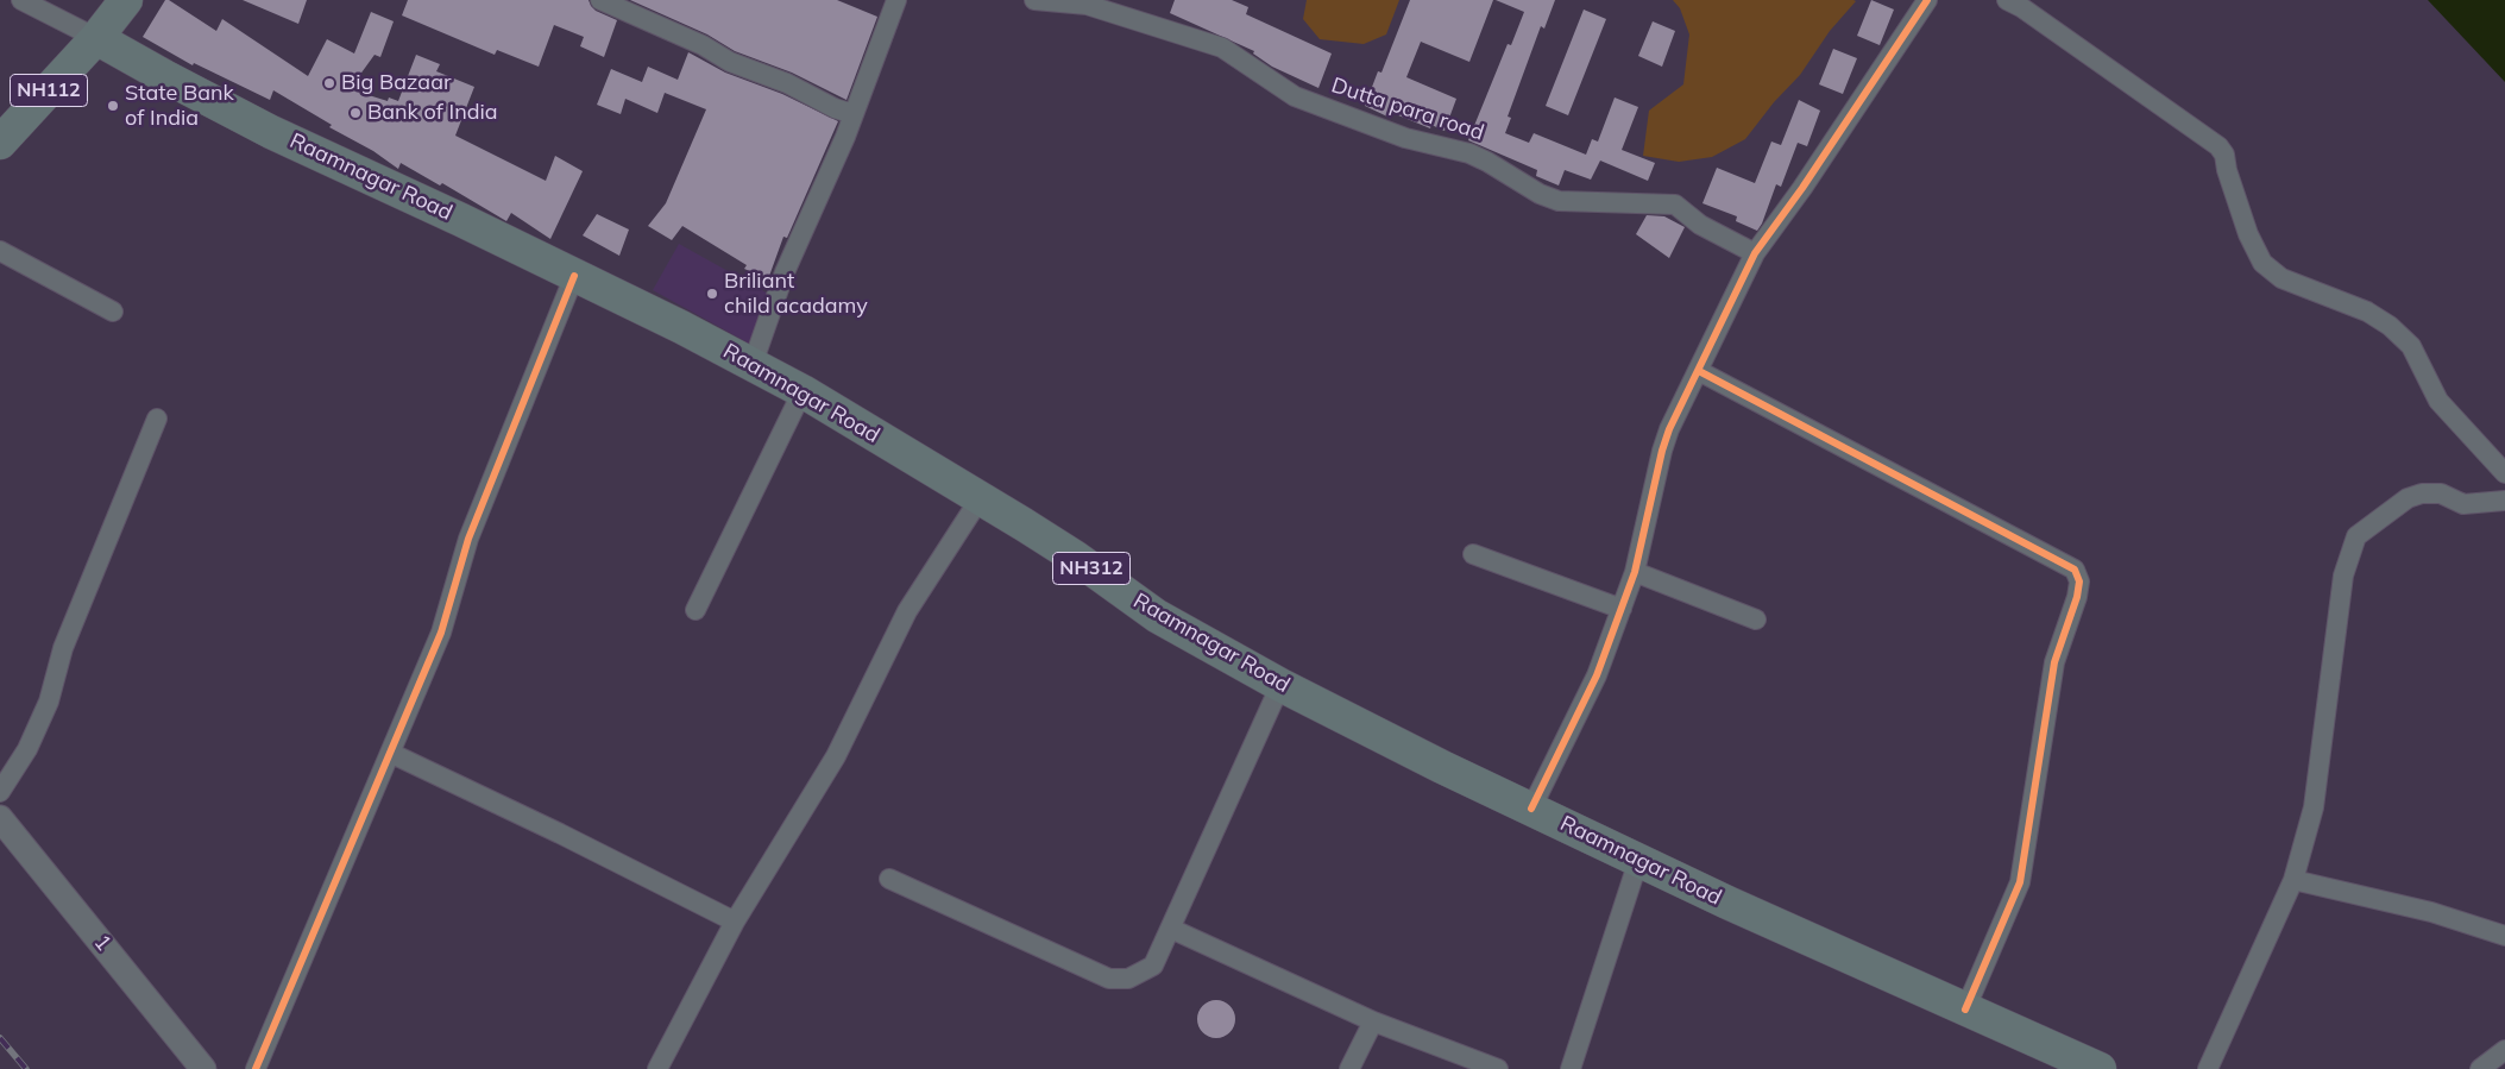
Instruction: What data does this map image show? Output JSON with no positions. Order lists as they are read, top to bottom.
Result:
{
  "streets": {
    "highway": ["NH112", "Raamnagar Road", "NH312"],
    "street": ["Dutta para road", "1"]
  },
  "crossings": [
    ["NH112", "Raamnagar Road"]
  ],
  "places": [
    "Big Bazaar",
    "State Bank of India",
    "Bank of India",
    "Briliant child acadamy"
  ]
}
